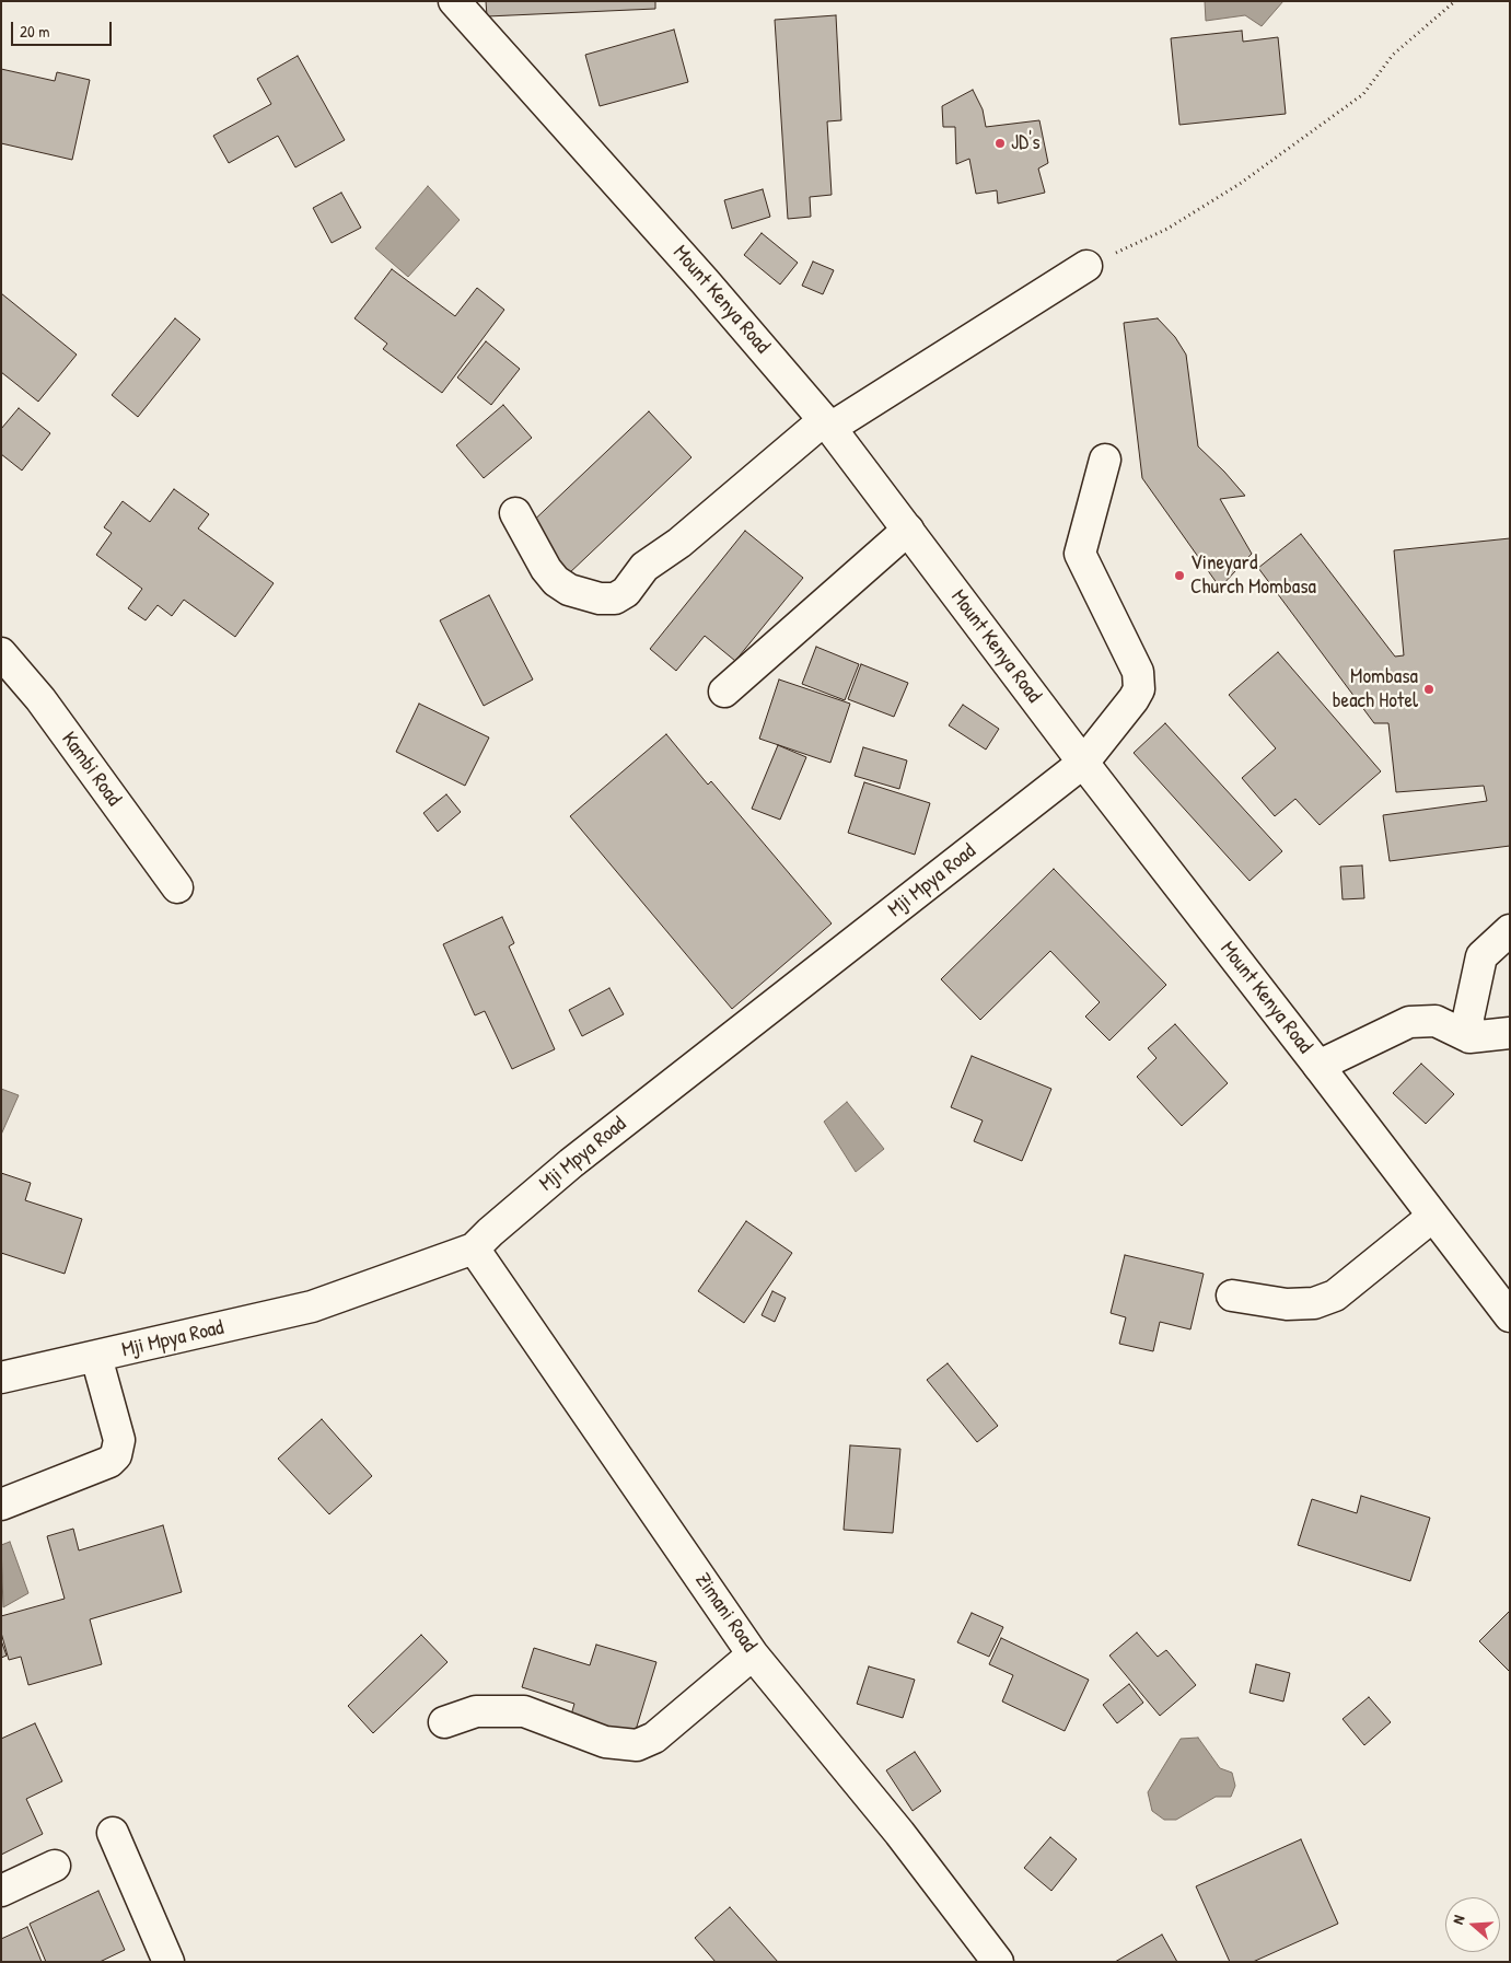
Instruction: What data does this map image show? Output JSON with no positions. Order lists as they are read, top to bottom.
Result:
{
  "streets": {
    "street": [
      "Mount Kenya Road",
      "Kambi Road",
      "Mji Mpya Road",
      "Zimani Road"
    ]
  },
  "crossings": [
    ["Mount Kenya Road", "Mji Mpya Road"],
    ["Mji Mpya Road", "Zimani Road"]
  ],
  "places": ["JD's", "Vineyard Church Mombasa", "Mombasa beach Hotel"],
  "scale_bar": "20 m",
  "north": "left"
}
